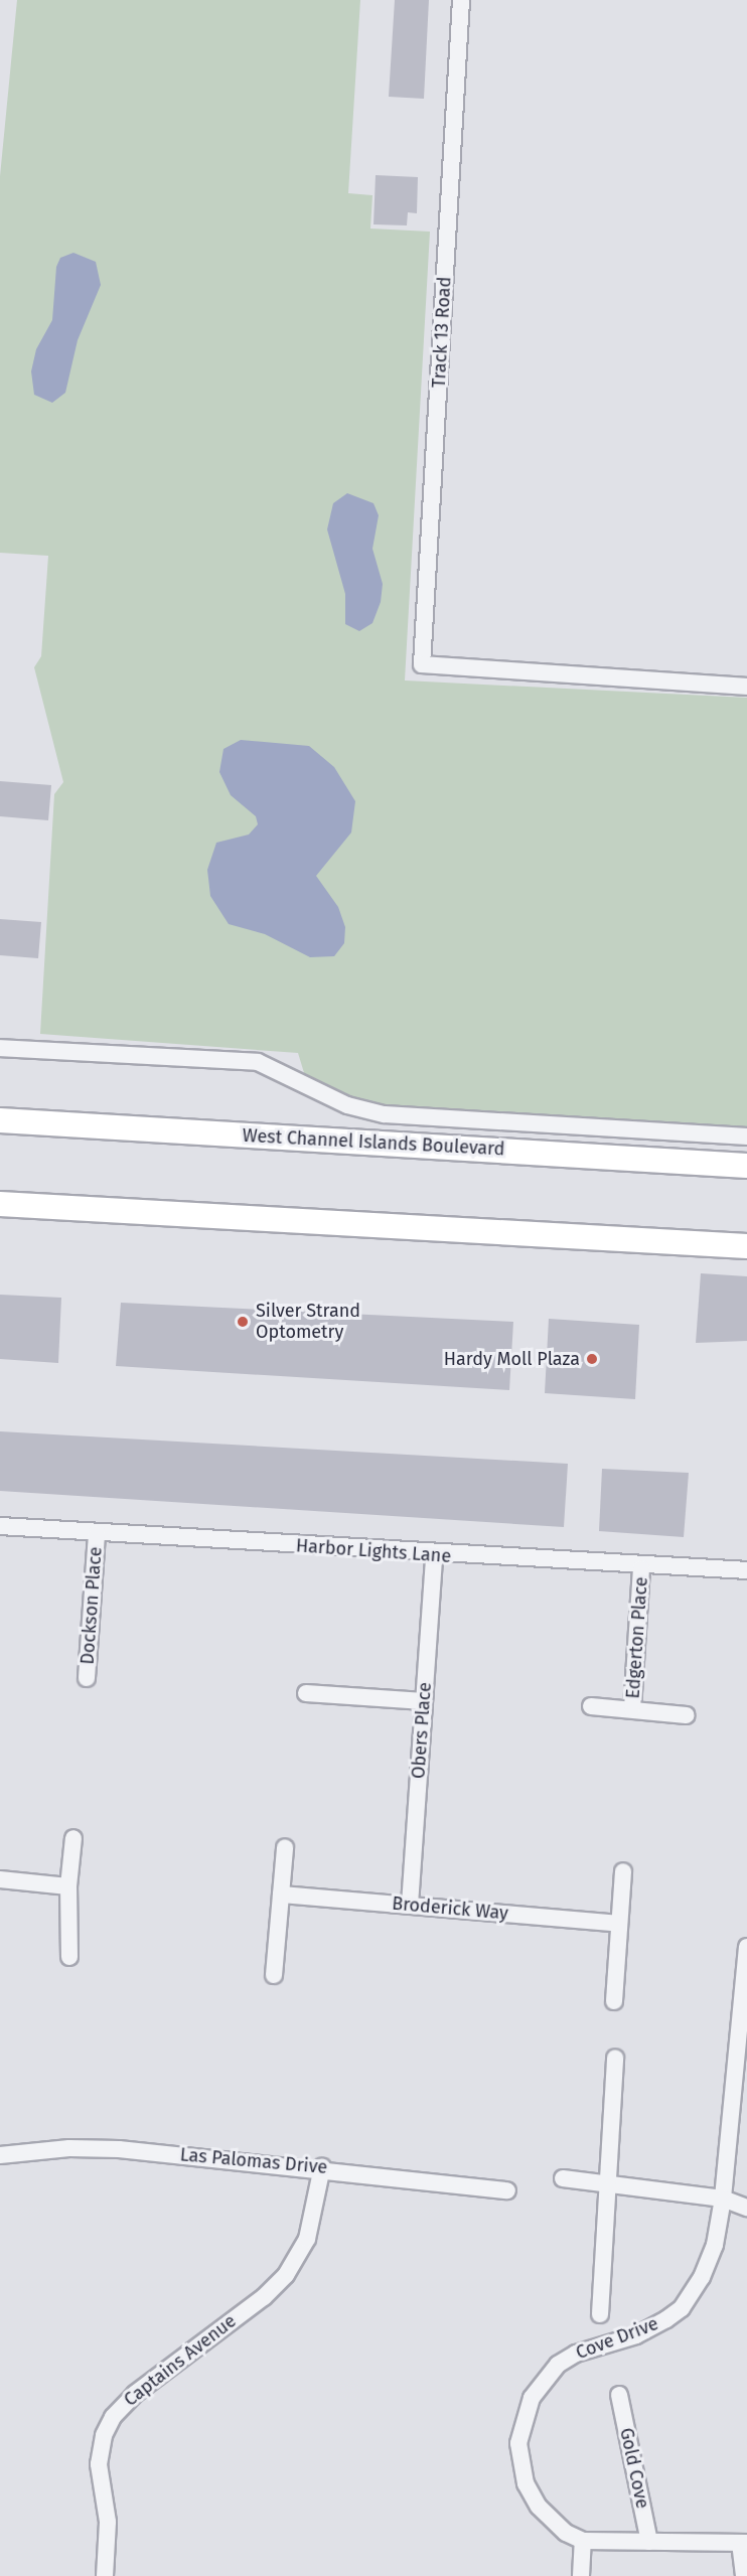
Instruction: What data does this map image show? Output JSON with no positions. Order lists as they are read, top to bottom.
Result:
{
  "streets": {
    "main road": ["West Channel Islands Boulevard"],
    "street": [
      "Track 13 Road",
      "Harbor Lights Lane",
      "Dockson Place",
      "Edgerton Place",
      "Obers Place",
      "Broderick Way",
      "Las Palomas Drive",
      "Cove Drive",
      "Captains Avenue",
      "Gold Cove"
    ]
  },
  "crossings": [
    ["Harbor Lights Lane", "Dockson Place"],
    ["Harbor Lights Lane", "Edgerton Place"],
    ["Harbor Lights Lane", "Obers Place"],
    ["Obers Place", "Broderick Way"],
    ["Las Palomas Drive", "Captains Avenue"]
  ],
  "places": ["Silver Strand Optometry", "Hardy Moll Plaza"]
}
